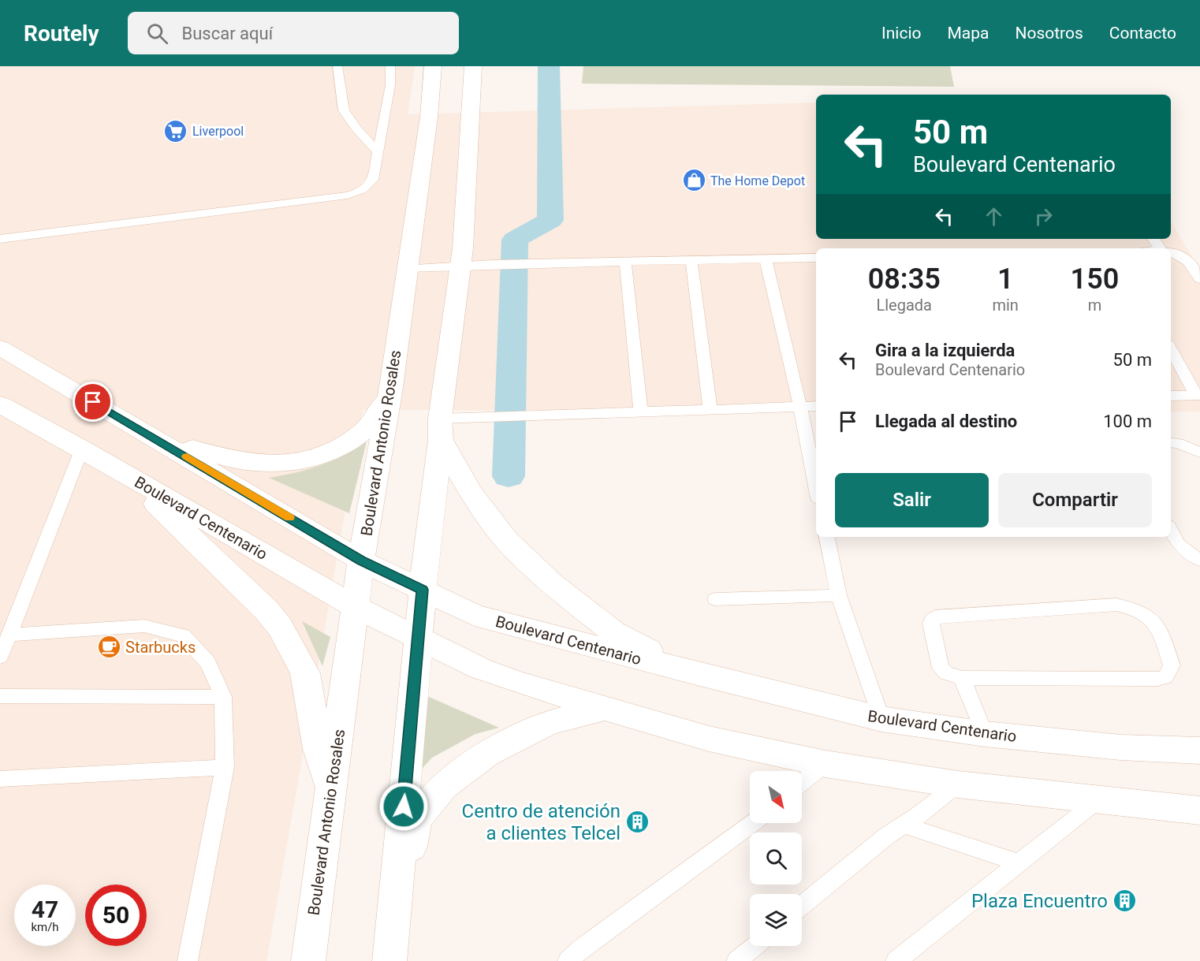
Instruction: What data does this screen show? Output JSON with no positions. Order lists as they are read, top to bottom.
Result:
{
  "streets": {
    "main road": ["Boulevard Antonio Rosales", "Boulevard Centenario"]
  },
  "crossings": [
    ["Boulevard Antonio Rosales", "Boulevard Centenario"]
  ],
  "places": {
    "supermarket": ["Liverpool"],
    "shop": ["The Home Depot"],
    "cafe": ["Starbucks"],
    "building": ["Centro de atención a clientes Telcel", "Plaza Encuentro"]
  },
  "north": "bottom right",
  "page": {
    "header": "Routely",
    "search": "Buscar aquí",
    "nav": [
      "Inicio",
      "Mapa",
      "Nosotros",
      "Contacto"
    ],
    "turn": ["50 m", "Boulevard Centenario"],
    "eta": [
      "08:35",
      "Llegada",
      "1",
      "min",
      "150",
      "m"
    ],
    "list": [
      {
        "name": "Gira a la izquierda",
        "note": "Boulevard Centenario",
        "value": "50 m"
      },
      {
        "name": "Llegada al destino",
        "value": "100 m"
      }
    ],
    "buttons": ["Salir", "Compartir"],
    "speed": "47 km/h",
    "limit": "50"
  }
}
